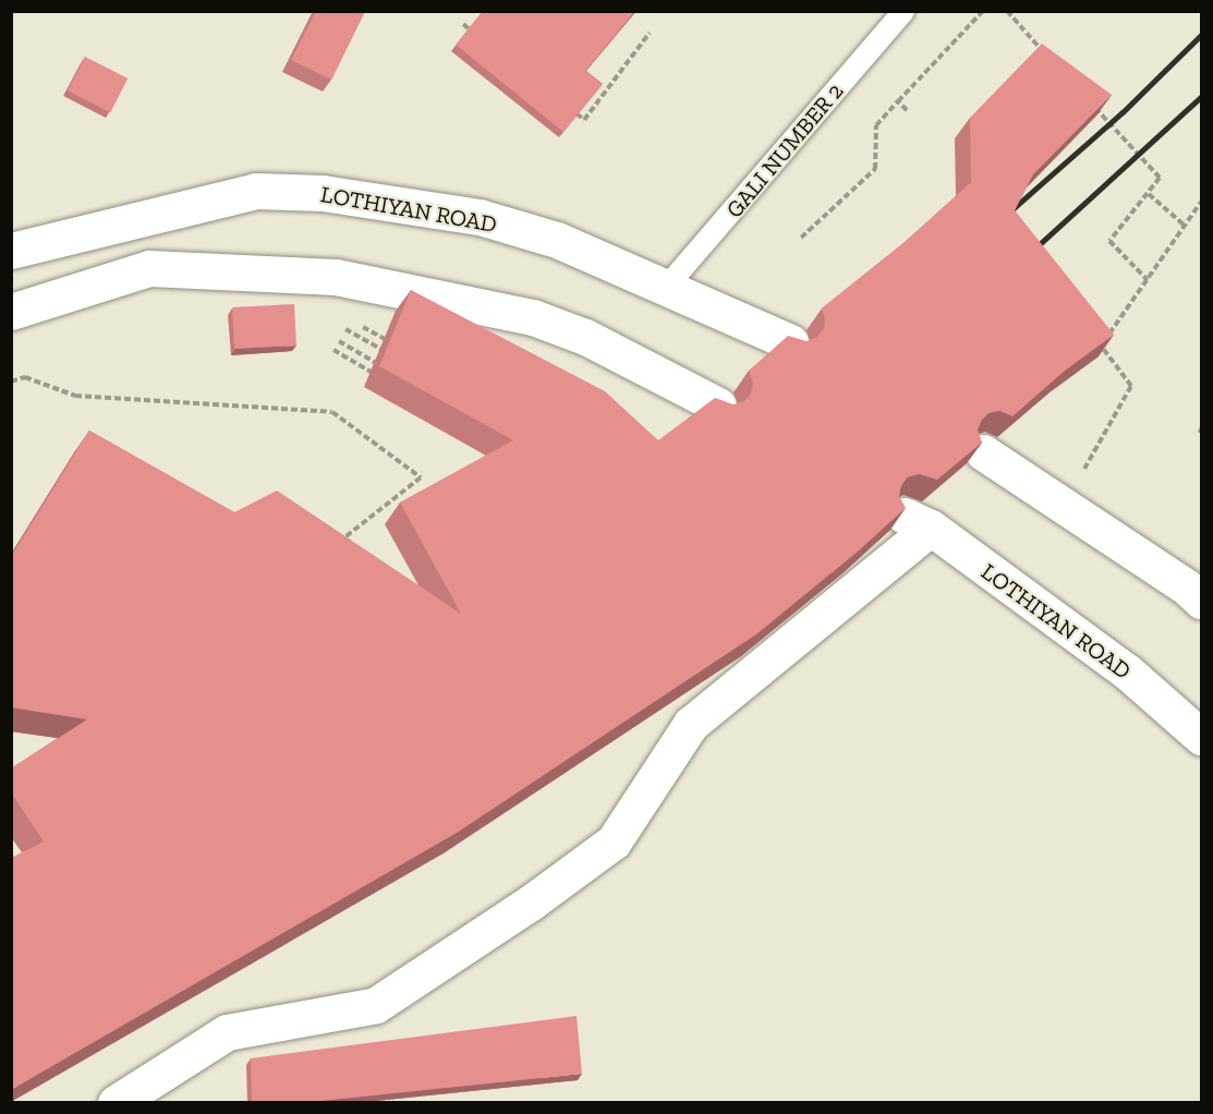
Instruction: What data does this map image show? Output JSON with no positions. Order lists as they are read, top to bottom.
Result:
{
  "streets": {
    "main road": ["LOTHIYAN ROAD"],
    "lane": ["GALI NUMBER 2"]
  },
  "crossings": [
    ["GALI NUMBER 2", "LOTHIYAN ROAD"]
  ]
}
